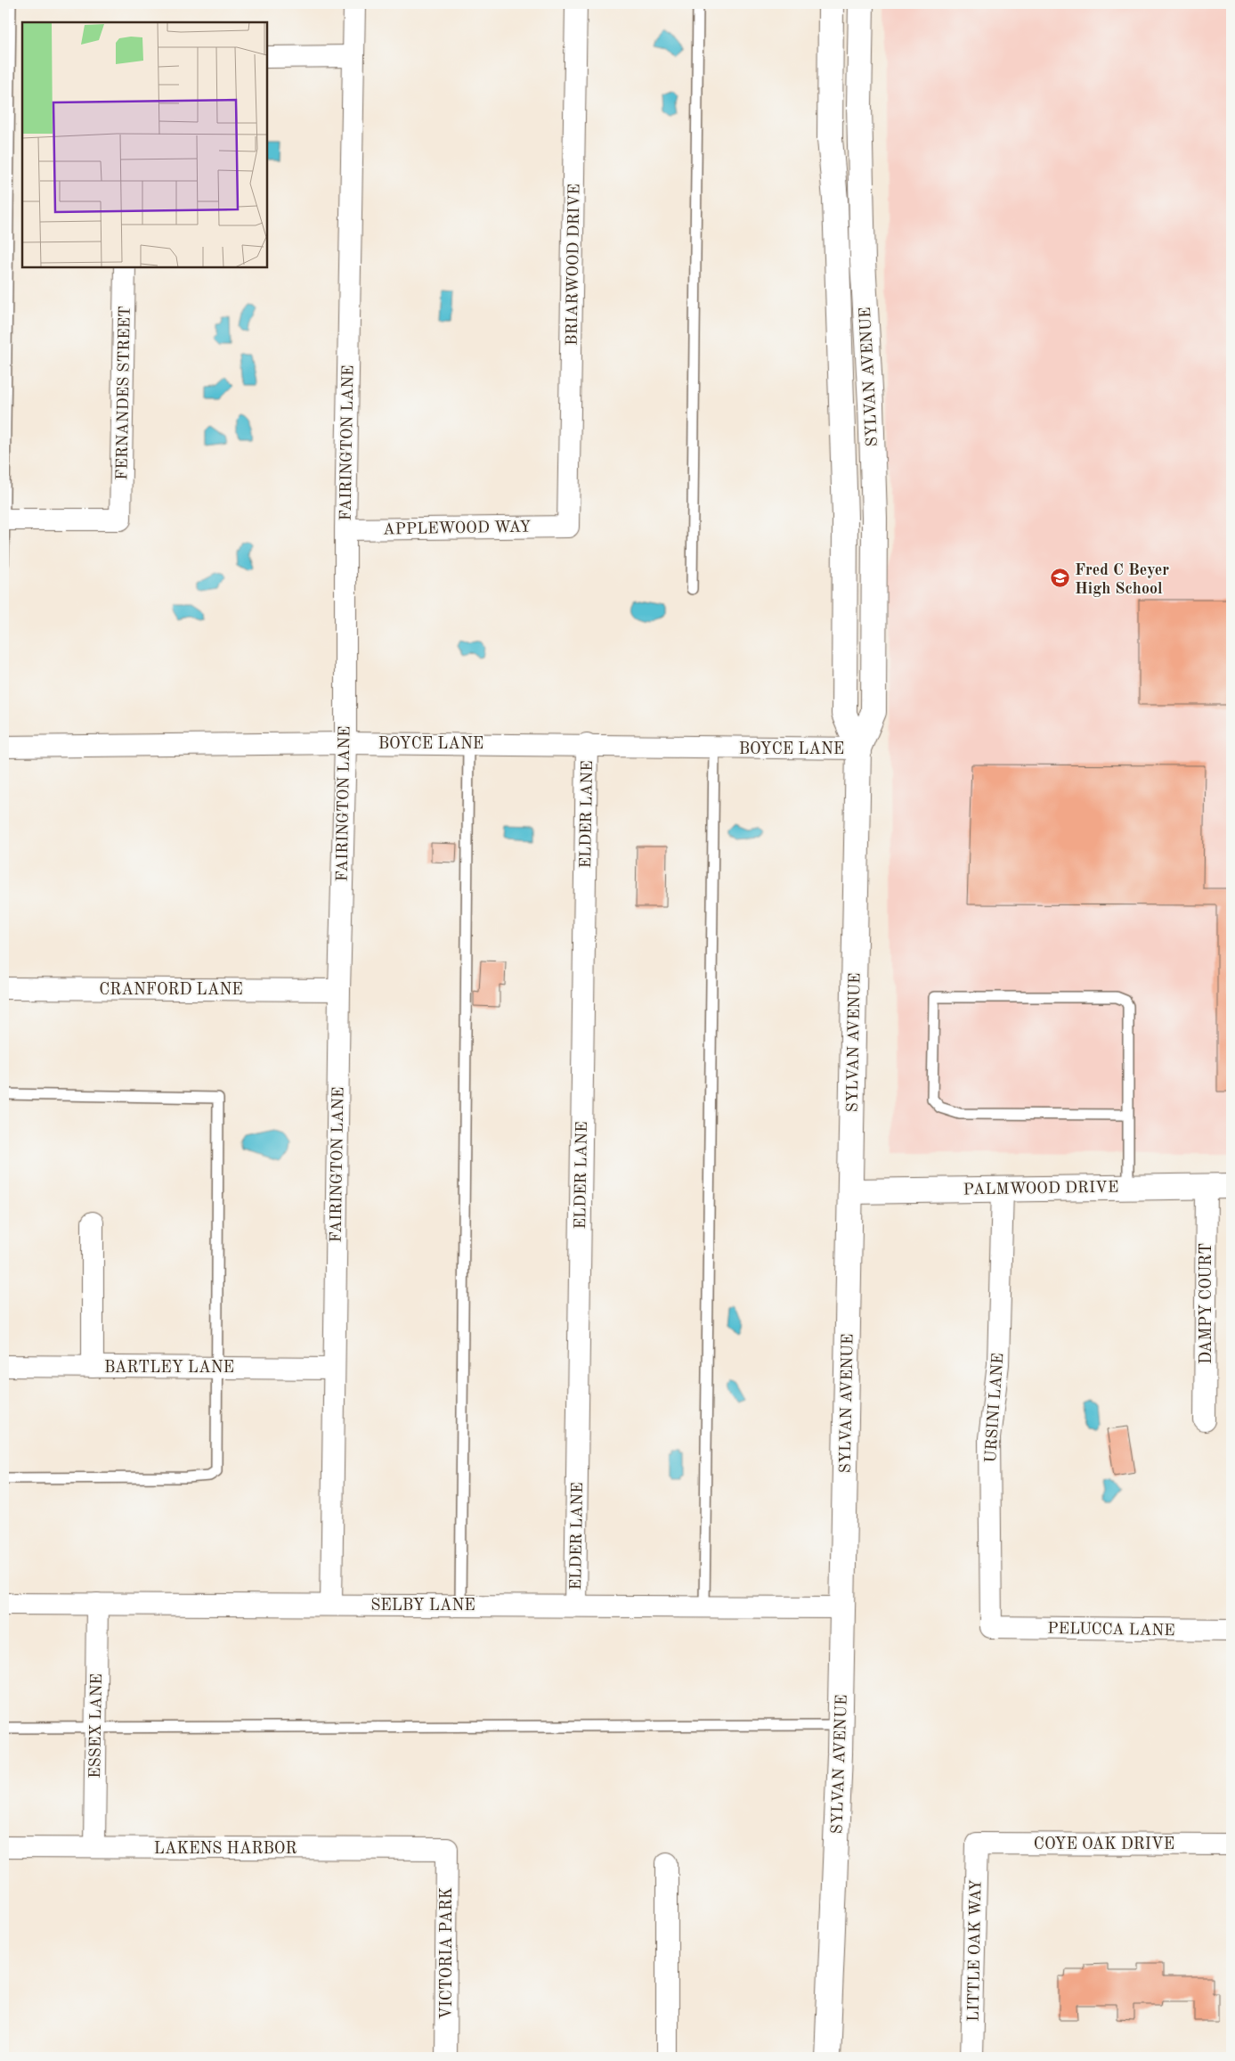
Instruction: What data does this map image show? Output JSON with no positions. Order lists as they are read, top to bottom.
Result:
{
  "streets": {
    "main road": ["SYLVAN AVENUE", "PALMWOOD DRIVE"],
    "street": [
      "BRIARWOOD DRIVE",
      "FERNANDES STREET",
      "FAIRINGTON LANE",
      "APPLEWOOD WAY",
      "BOYCE LANE",
      "ELDER LANE",
      "CRANFORD LANE",
      "DAMPY COURT",
      "BARTLEY LANE",
      "URSINI LANE",
      "SELBY LANE",
      "PELUCCA LANE",
      "ESSEX LANE",
      "COYE OAK DRIVE",
      "LAKENS HARBOR",
      "LITTLE OAK WAY",
      "VICTORIA PARK"
    ]
  },
  "crossings": [
    ["BRIARWOOD DRIVE", "APPLEWOOD WAY"],
    ["SYLVAN AVENUE", "BOYCE LANE"],
    ["SYLVAN AVENUE", "PALMWOOD DRIVE"],
    ["SYLVAN AVENUE", "SELBY LANE"],
    ["FAIRINGTON LANE", "APPLEWOOD WAY"],
    ["FAIRINGTON LANE", "BOYCE LANE"],
    ["FAIRINGTON LANE", "CRANFORD LANE"],
    ["FAIRINGTON LANE", "BARTLEY LANE"],
    ["FAIRINGTON LANE", "SELBY LANE"],
    ["BOYCE LANE", "ELDER LANE"],
    ["ELDER LANE", "SELBY LANE"],
    ["PALMWOOD DRIVE", "DAMPY COURT"],
    ["PALMWOOD DRIVE", "URSINI LANE"],
    ["URSINI LANE", "PELUCCA LANE"],
    ["SELBY LANE", "ESSEX LANE"],
    ["ESSEX LANE", "LAKENS HARBOR"],
    ["COYE OAK DRIVE", "LITTLE OAK WAY"],
    ["LAKENS HARBOR", "VICTORIA PARK"]
  ],
  "places": {
    "school or university": ["Fred C Beyer High School"]
  }
}
